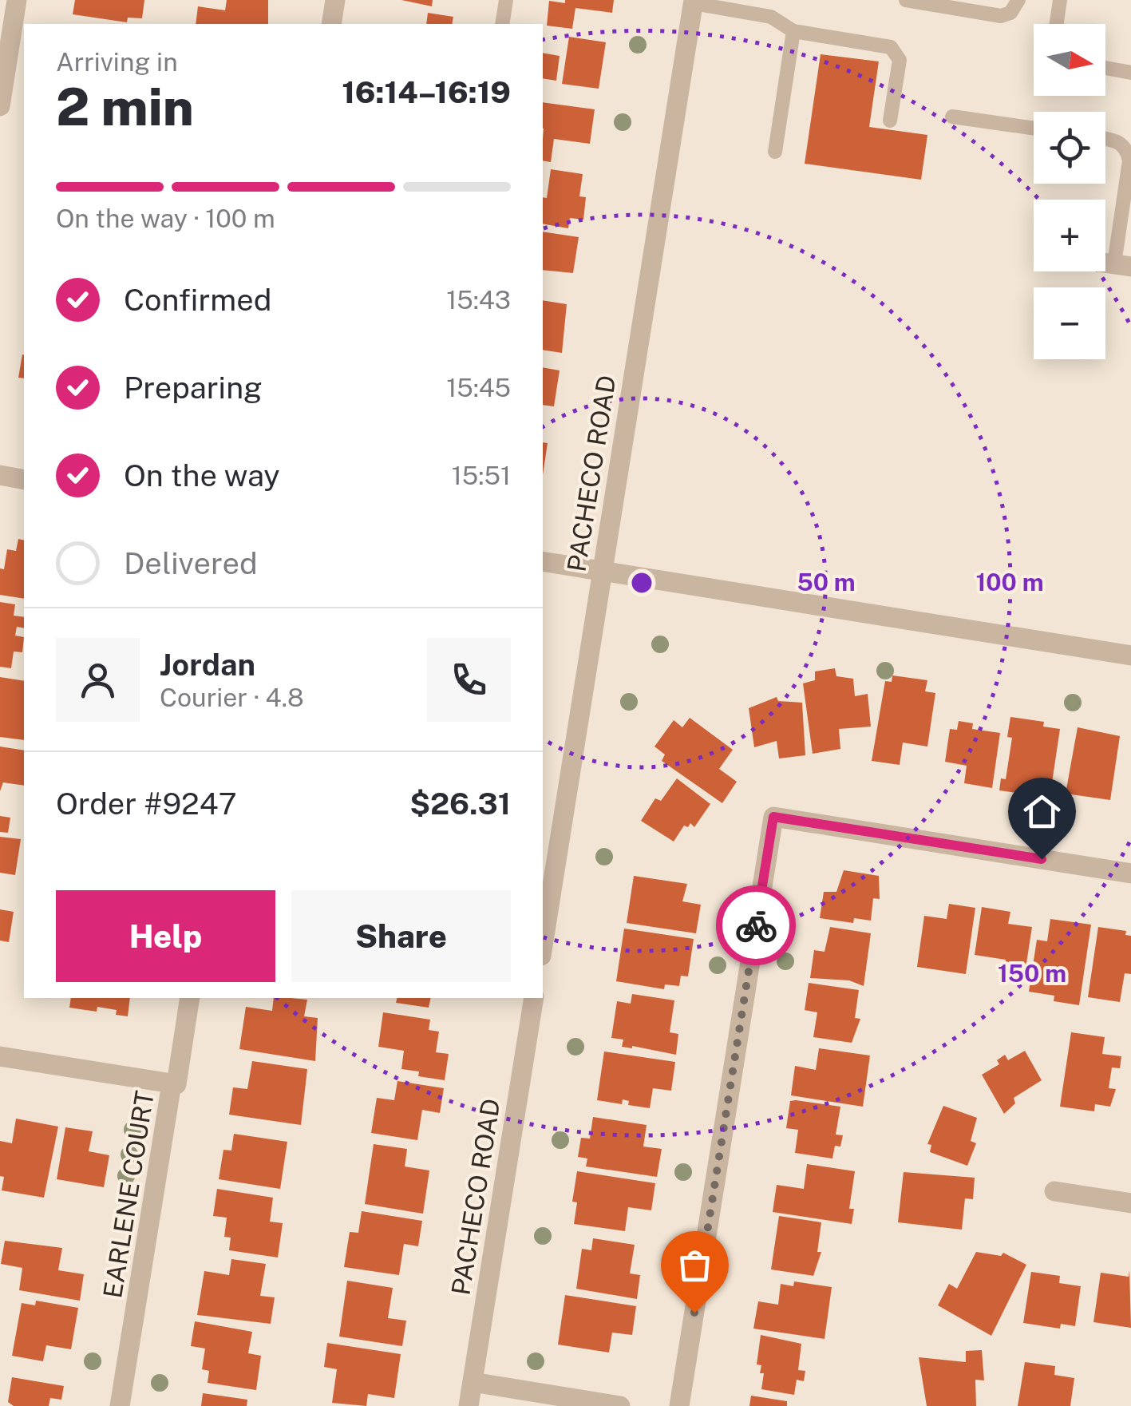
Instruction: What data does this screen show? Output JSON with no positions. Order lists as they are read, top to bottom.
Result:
{
  "streets": {
    "street": ["PACHECO ROAD", "EARLENE COURT"]
  },
  "north": "right",
  "page": {
    "map_buttons": ["+", "−"],
    "heading": ["2 min", "Arriving in", "16:14–16:19"],
    "panel": [
      "Jordan",
      "Courier · 4.8",
      "Order #9247",
      "$26.31"
    ],
    "bar": "On the way · 100 m",
    "list": [
      ["Confirmed", "15:43"],
      ["Preparing", "15:45"],
      ["On the way", "15:51"],
      "Delivered"
    ],
    "buttons": ["Help", "Share"]
  },
  "rings": ["50 m", "100 m", "150 m"]
}
